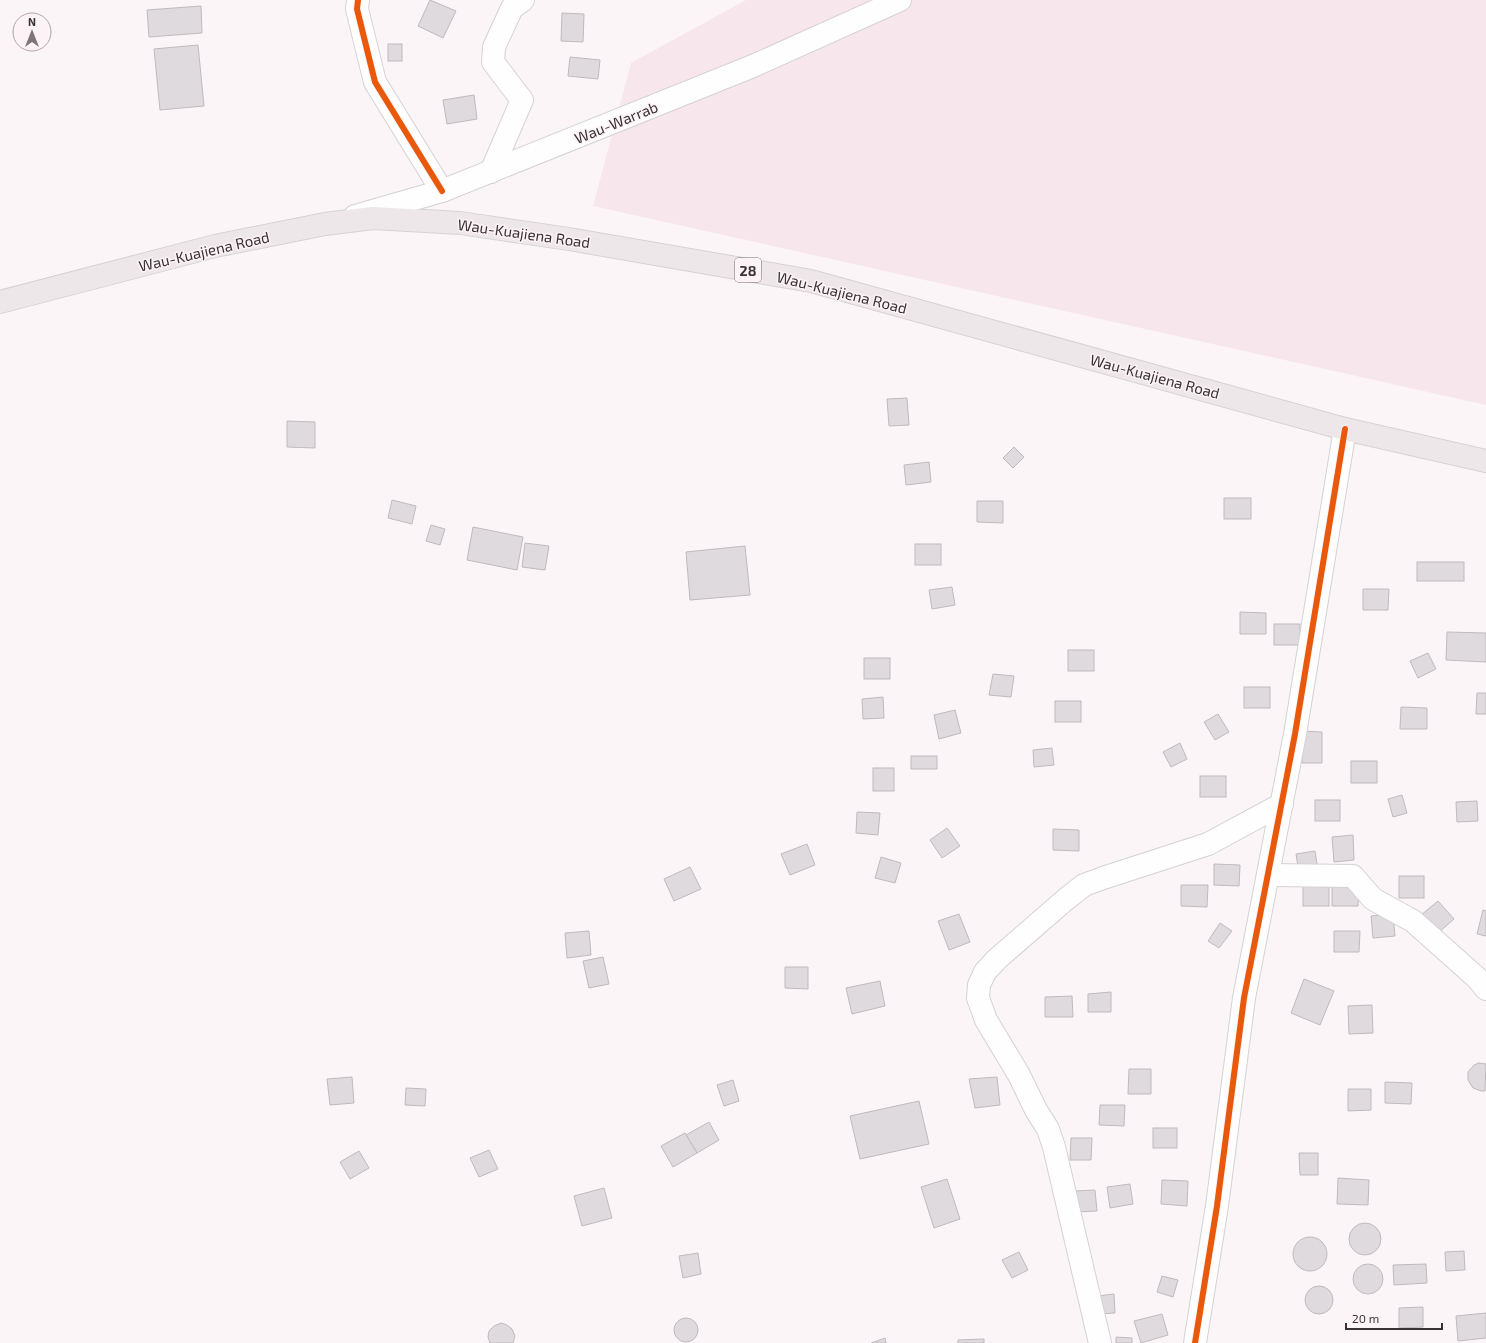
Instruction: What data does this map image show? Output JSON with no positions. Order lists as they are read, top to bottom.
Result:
{
  "streets": {
    "main road": ["Wau-Kuajiena Road", "28"],
    "street": ["Wau-Warrab"]
  },
  "crossings": [
    ["Wau-Warrab", "Wau-Kuajiena Road"]
  ],
  "scale_bar": "20 m",
  "north": "top"
}
